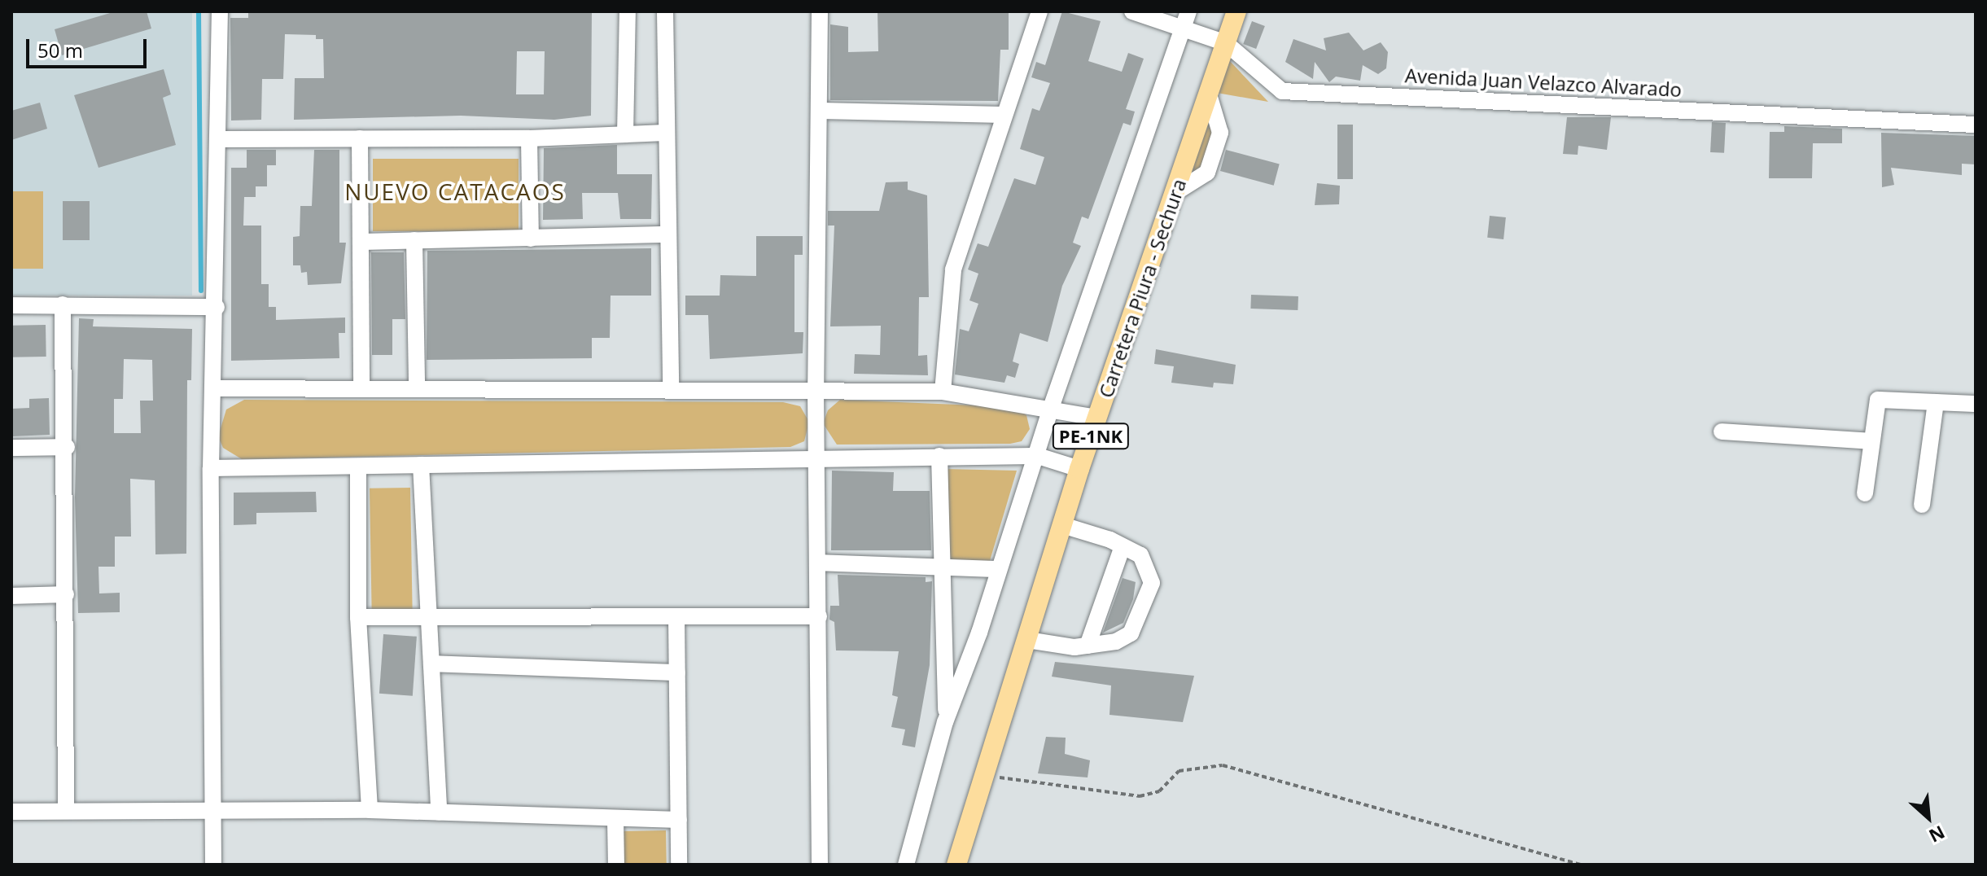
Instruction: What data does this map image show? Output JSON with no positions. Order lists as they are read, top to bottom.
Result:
{
  "streets": {
    "main road": ["Carretera Piura - Sechura", "PE-1NK"],
    "street": ["Avenida Juan Velazco Alvarado"]
  },
  "crossings": [
    ["Avenida Juan Velazco Alvarado", "Carretera Piura - Sechura"]
  ],
  "districts": ["NUEVO CATACAOS"],
  "scale_bar": "50 m",
  "north": "bottom right"
}
